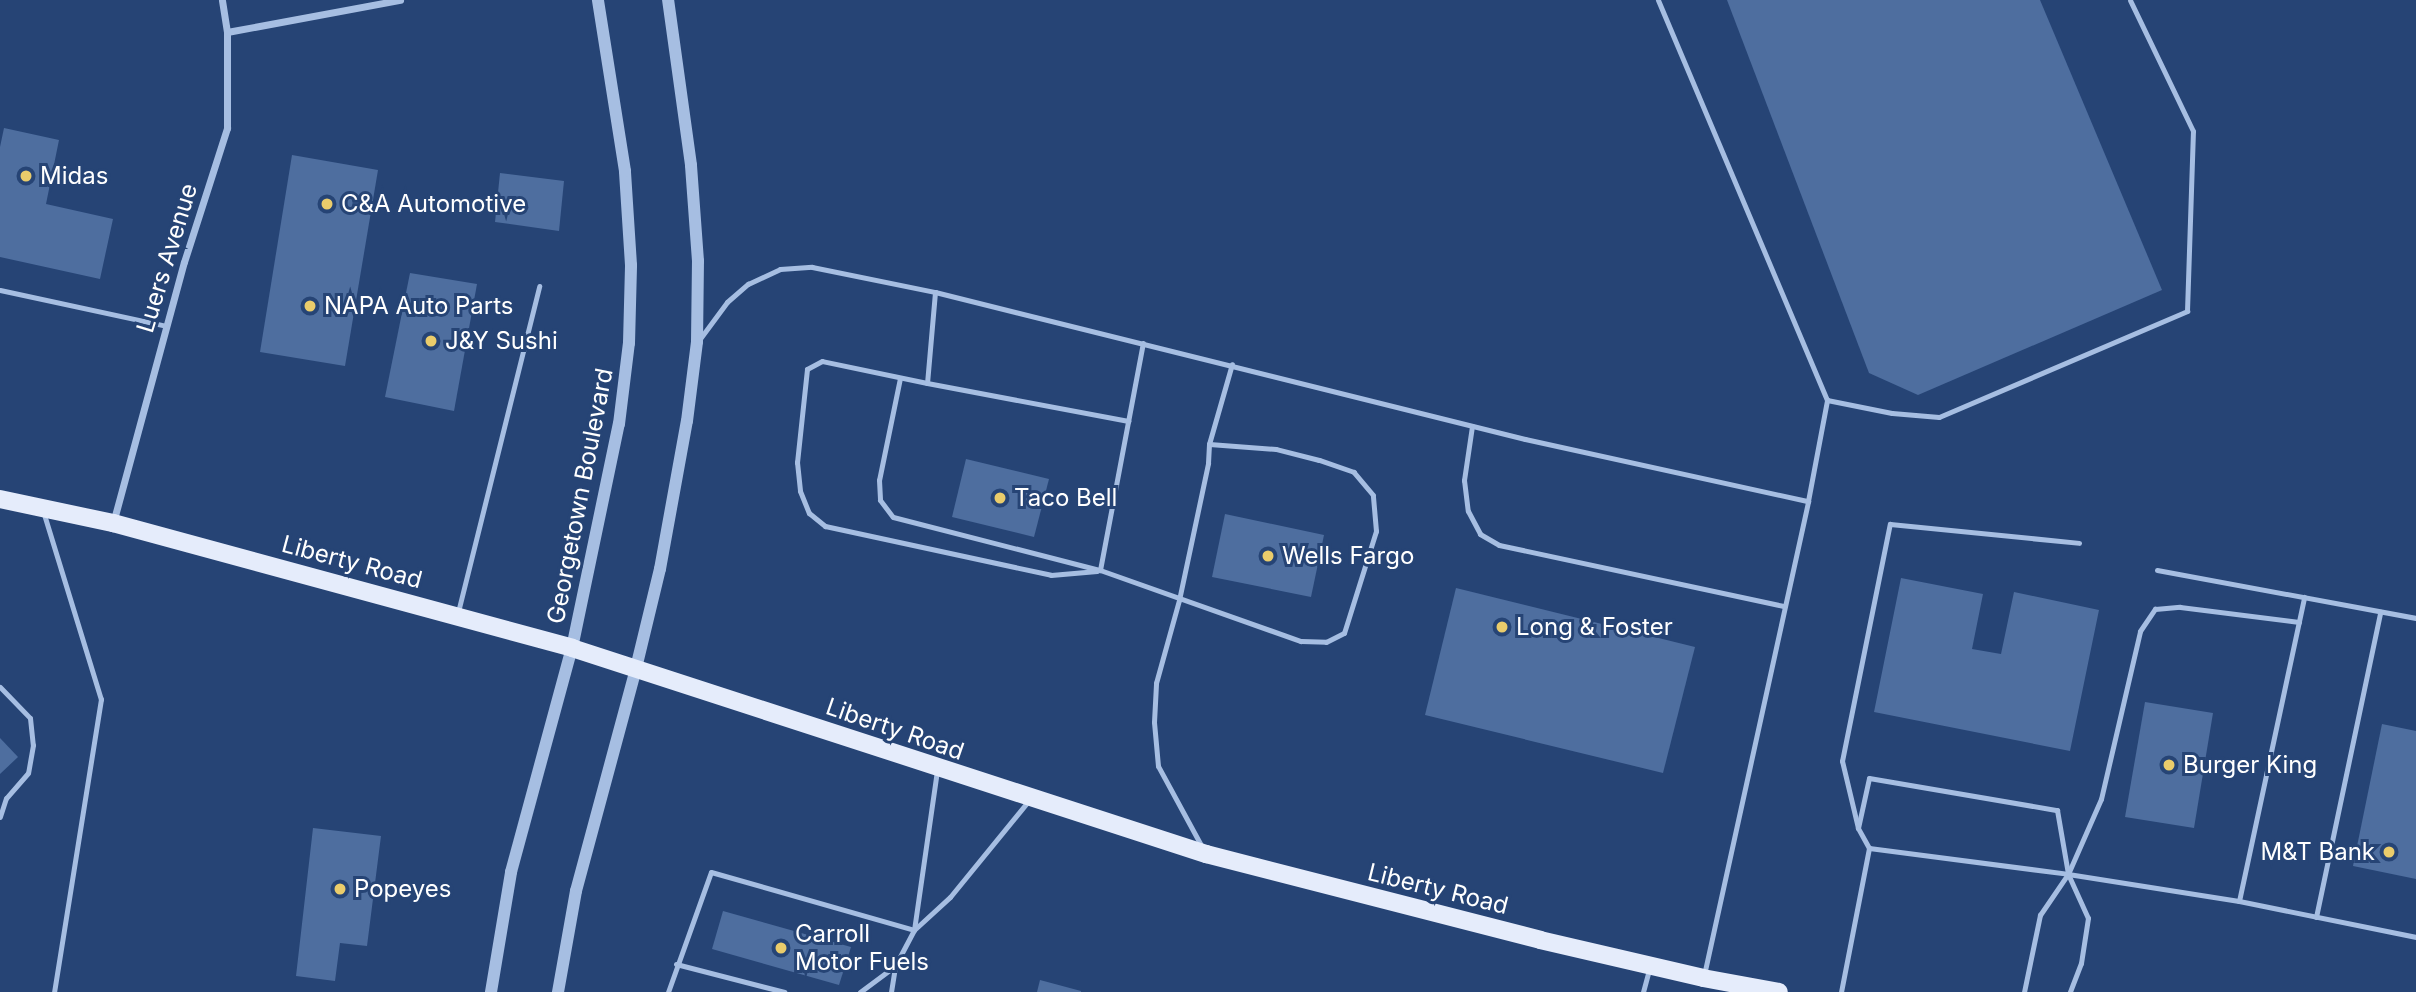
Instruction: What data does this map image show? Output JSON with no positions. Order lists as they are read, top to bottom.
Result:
{
  "streets": {
    "main road": ["Liberty Road"],
    "street": ["Luers Avenue", "Georgetown Boulevard"]
  },
  "crossings": [
    ["Luers Avenue", "Liberty Road"],
    ["Georgetown Boulevard", "Liberty Road"]
  ],
  "places": [
    "Midas",
    "C&A Automotive",
    "NAPA Auto Parts",
    "J&Y Sushi",
    "Taco Bell",
    "Wells Fargo",
    "Long & Foster",
    "Burger King",
    "M&T Bank",
    "Popeyes",
    "Carroll Motor Fuels"
  ]
}
